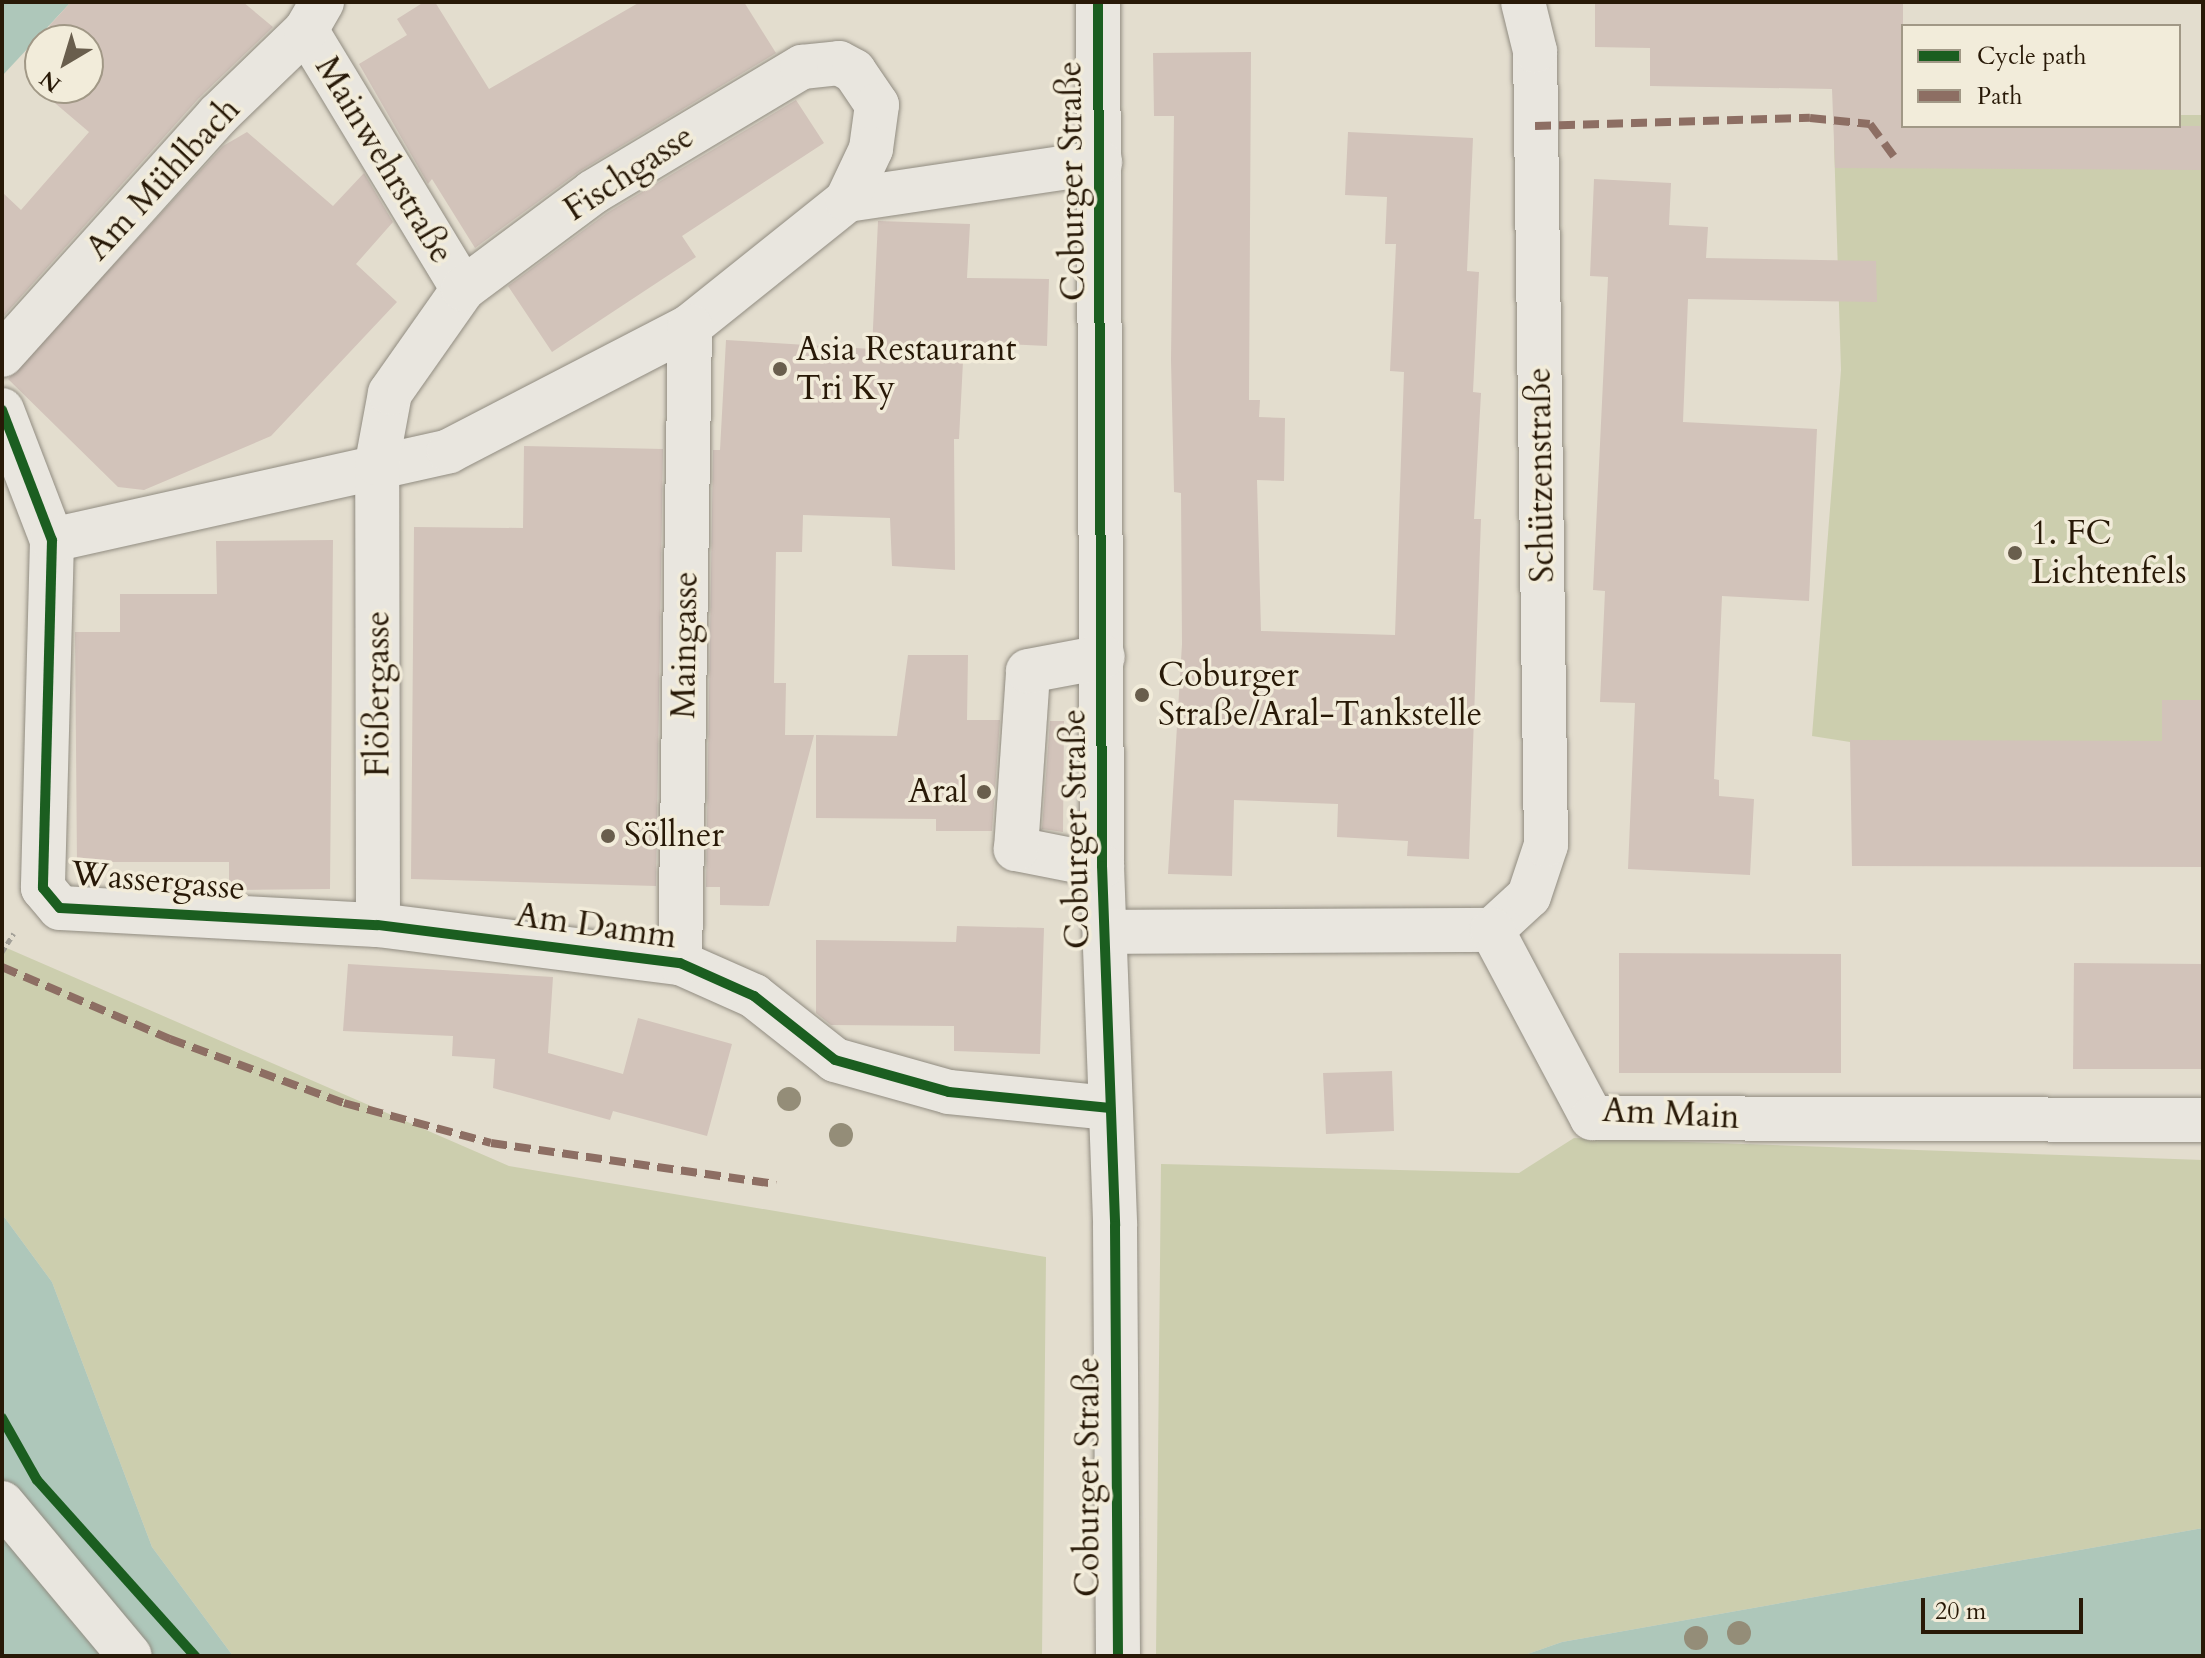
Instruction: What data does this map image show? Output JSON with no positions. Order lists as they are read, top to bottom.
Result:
{
  "streets": {
    "street": [
      "Mainwehrstraße",
      "Fischgasse",
      "Am Mühlbach",
      "Coburger Straße",
      "Schützenstraße",
      "Maingasse",
      "Flößergasse",
      "Wassergasse",
      "Am Damm",
      "Am Main"
    ]
  },
  "crossings": [
    ["Mainwehrstraße", "Fischgasse"],
    ["Mainwehrstraße", "Am Mühlbach"],
    ["Fischgasse", "Maingasse"],
    ["Fischgasse", "Flößergasse"],
    ["Fischgasse", "Wassergasse"],
    ["Coburger Straße", "Am Damm"],
    ["Schützenstraße", "Am Main"],
    ["Maingasse", "Am Damm"],
    ["Flößergasse", "Wassergasse"],
    ["Flößergasse", "Am Damm"],
    ["Wassergasse", "Am Damm"]
  ],
  "places": [
    "Asia Restaurant Tri Ky",
    "1. FC Lichtenfels",
    "Coburger Straße/Aral-Tankstelle",
    "Aral",
    "Söllner"
  ],
  "legend": ["Cycle path", "Path"],
  "scale_bar": "20 m",
  "north": "bottom left"
}
